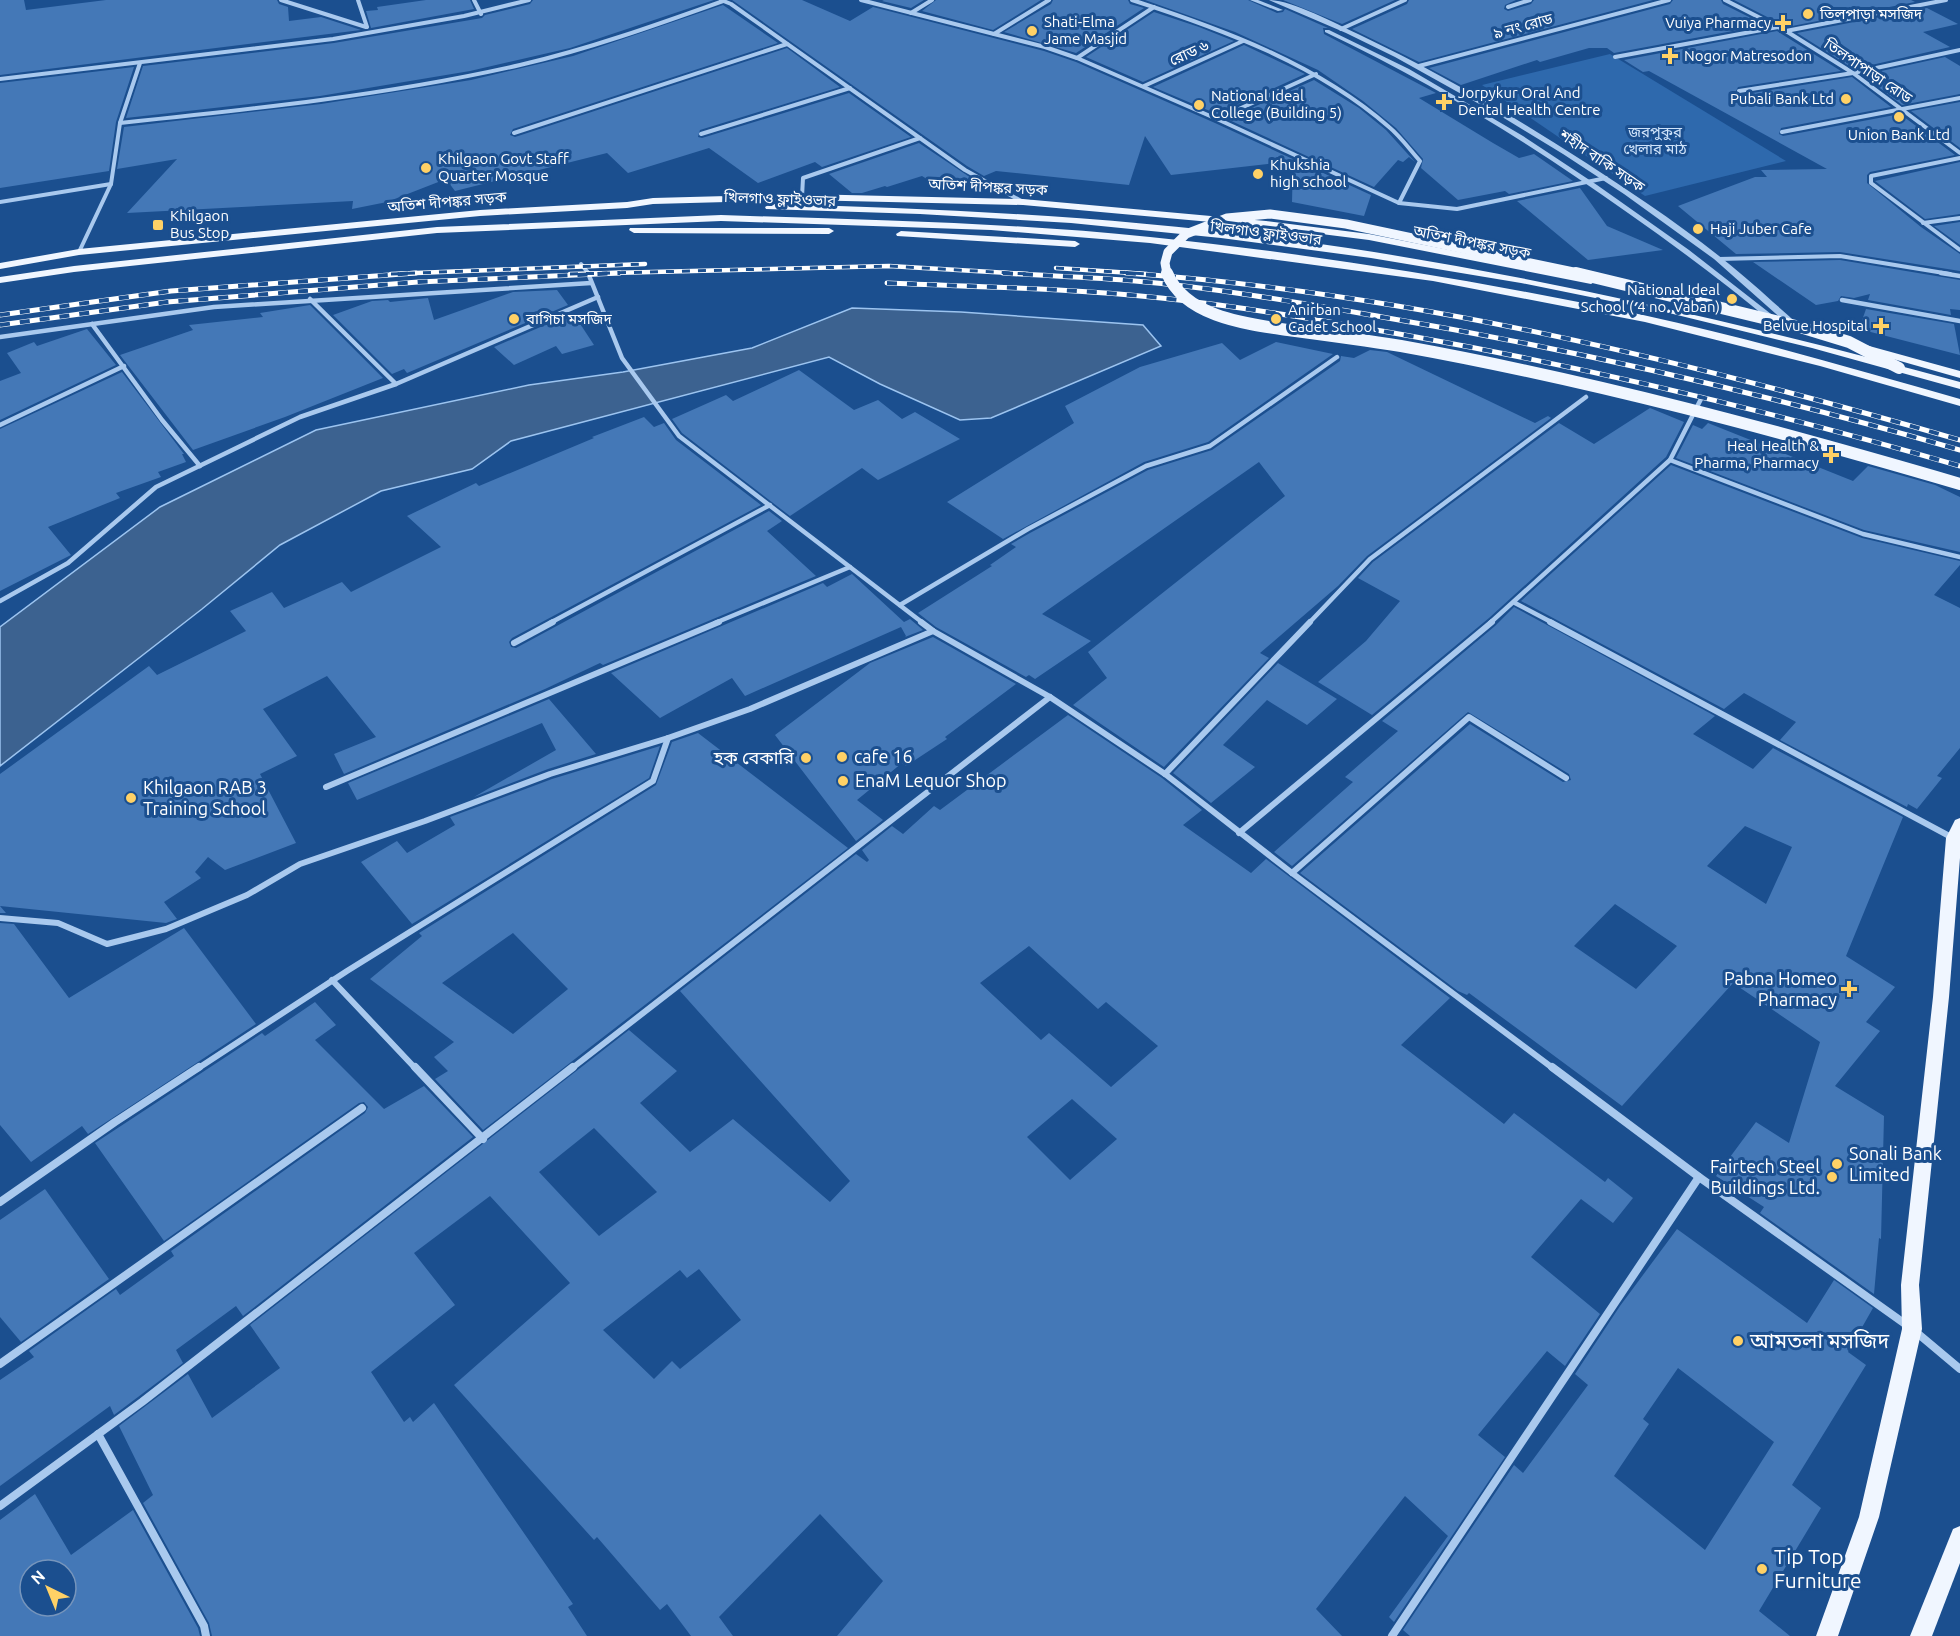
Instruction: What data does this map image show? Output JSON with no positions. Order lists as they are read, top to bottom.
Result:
{
  "streets": {
    "main road": ["অতিশ দীপঙ্কর সড়ক", "খিলগাও ফ্লাইওভার"],
    "street": [
      "৯ নং রোড",
      "রোড ৬",
      "তিলপাপাড়া রোড",
      "শহীদ বাকি সড়ক"
    ]
  },
  "crossings": [
    ["৯ নং রোড", "শহীদ বাকি সড়ক"],
    ["শহীদ বাকি সড়ক", "অতিশ দীপঙ্কর সড়ক"],
    ["অতিশ দীপঙ্কর সড়ক", "খিলগাও ফ্লাইওভার"]
  ],
  "parks": ["জরপুকুর খেলার মাঠ"],
  "places": {
    "other": [
      "তিলপাড়া মসজিদ",
      "Shati-Elma Jame Masjid",
      "Pubali Bank Ltd",
      "National Ideal College (Building 5)",
      "Union Bank Ltd",
      "Khilgaon Govt Staff Quarter Mosque",
      "Khukshia high school",
      "Haji Juber Cafe",
      "National Ideal School ( 4 no. Vaban)",
      "বাগিচা মসজিদ",
      "Anirban Cadet School",
      "cafe 16",
      "হক বেকারি",
      "EnaM Lequor Shop",
      "Khilgaon RAB 3 Training School",
      "Sonali Bank Limited",
      "Fairtech Steel Buildings Ltd.",
      "আমতলা মসজিদ",
      "Tip Top Furniture"
    ],
    "health": [
      "Vuiya Pharmacy",
      "Nogor Matresodon",
      "Jorpykur Oral And Dental Health Centre",
      "Belvue Hospital",
      "Heal Health & Pharma, Pharmacy",
      "Pabna Homeo Pharmacy"
    ],
    "transit": ["Khilgaon Bus Stop"]
  },
  "north": "top left"
}
